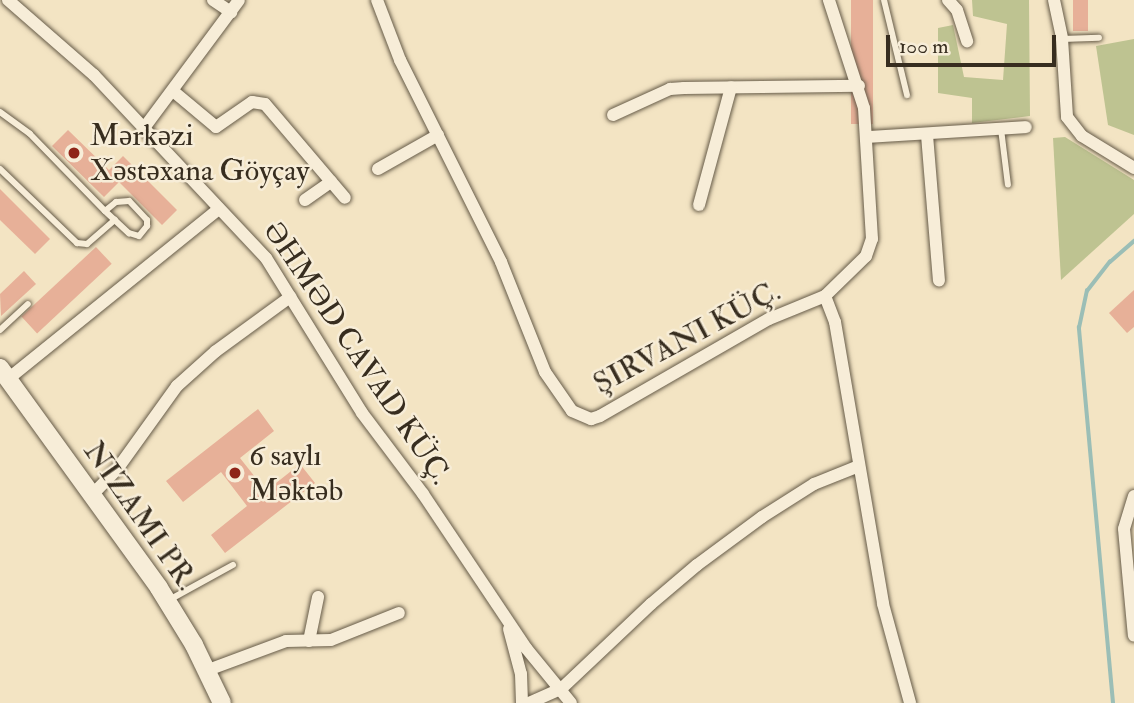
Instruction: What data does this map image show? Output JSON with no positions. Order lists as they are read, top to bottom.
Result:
{
  "streets": {
    "street": ["ŞIRVANI KÜÇ.", "ƏHMƏD CAVAD KÜÇ.", "NIZAMI PR."]
  },
  "places": ["Mərkəzi Xəstəxana Göyçay", "6 saylı Məktəb"],
  "scale_bar": "100 m"
}
